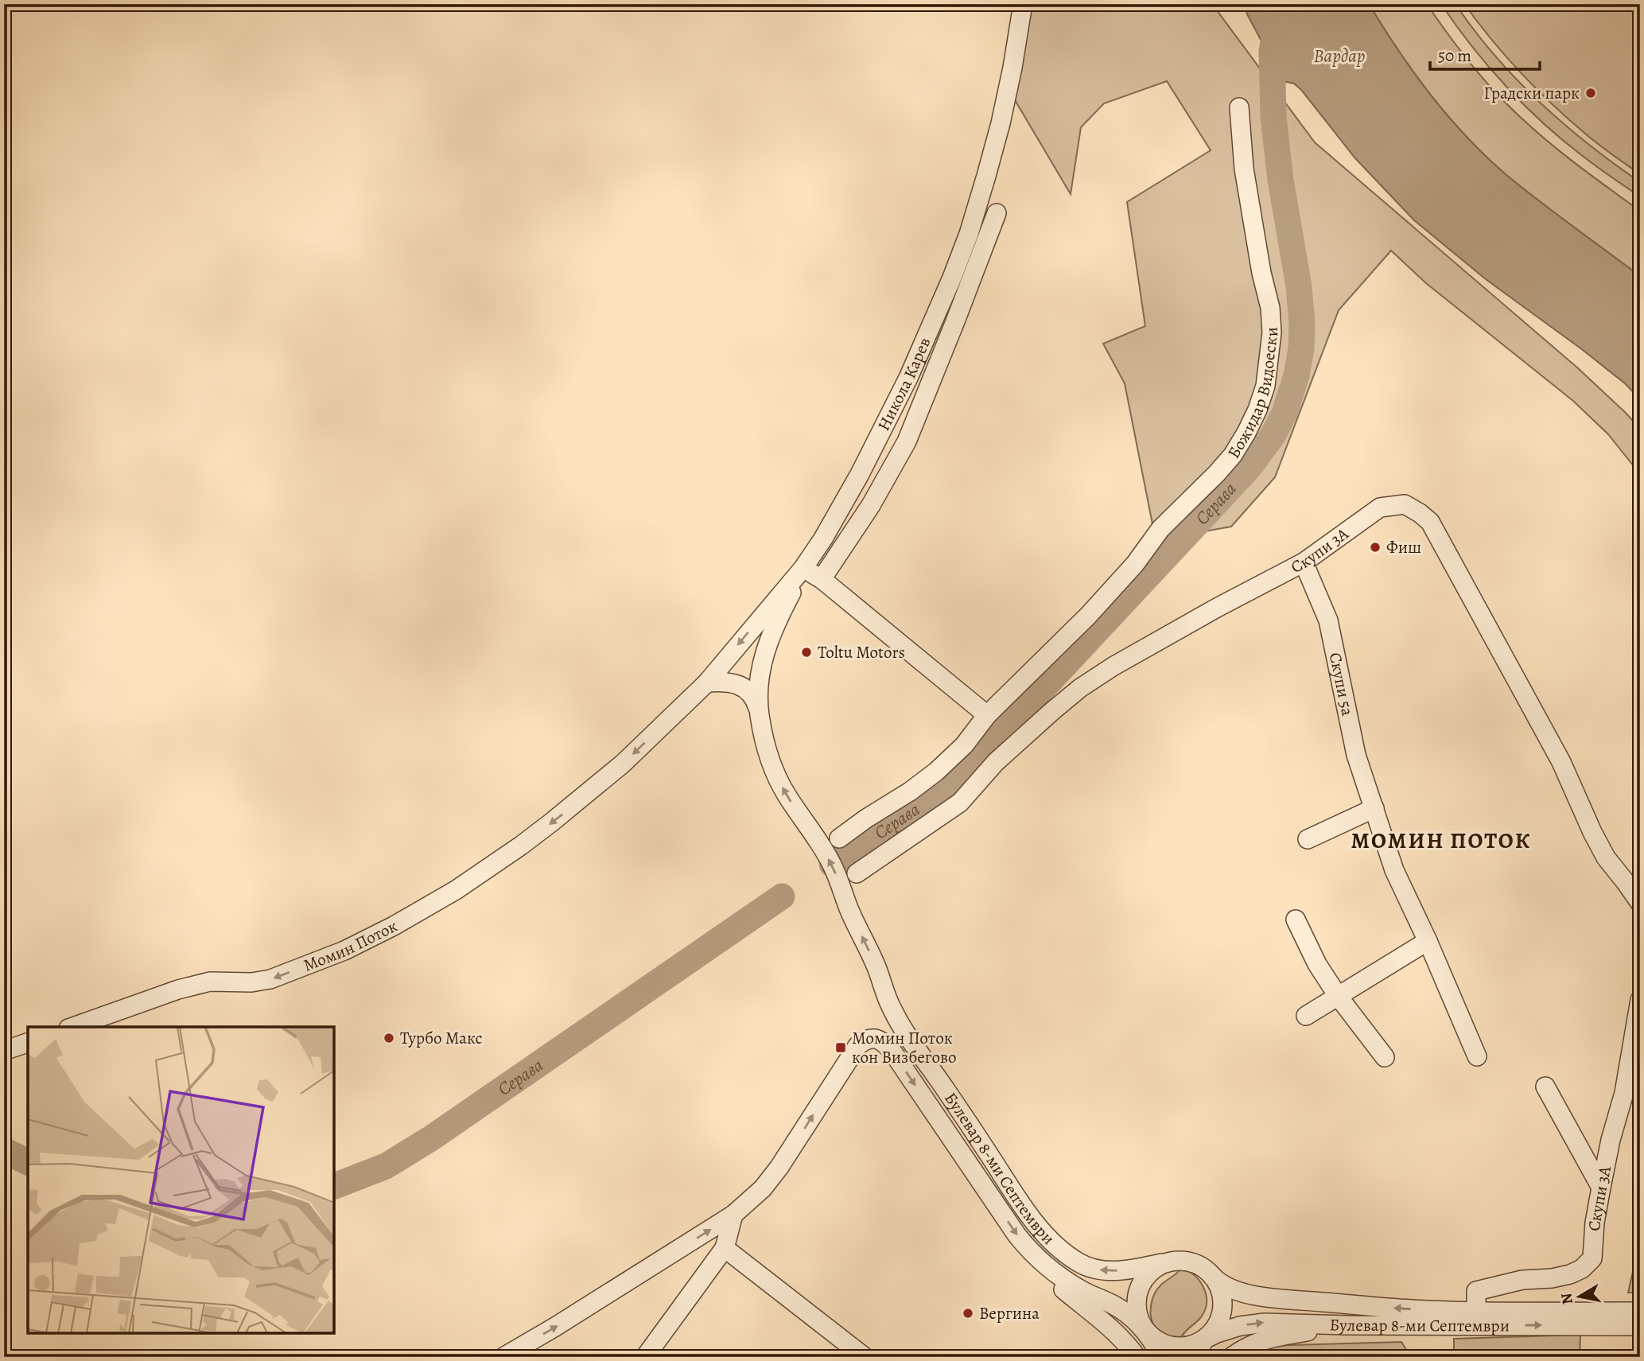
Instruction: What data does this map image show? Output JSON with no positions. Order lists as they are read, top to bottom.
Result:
{
  "streets": {
    "street": [
      "Никола Карев",
      "Божидар Видоески",
      "Скупи 3А",
      "Скупи 5а",
      "Момин Поток",
      "Булевар 8-ми Септември"
    ]
  },
  "crossings": [
    ["Никола Карев", "Момин Поток"],
    ["Скупи 3А", "Скупи 5а"],
    ["Скупи 3А", "Булевар 8-ми Септември"]
  ],
  "one_way": ["Момин Поток"],
  "districts": ["МОМИН ПОТОК"],
  "water": ["Вардар", "Серава"],
  "places": {
    "other": [
      "Градски парк",
      "Фиш",
      "Toltu Motors",
      "Турбо Макс",
      "Вергина"
    ],
    "transit": ["Момин Поток кон Визбегово"]
  },
  "scale_bar": "50 m",
  "north": "left"
}
